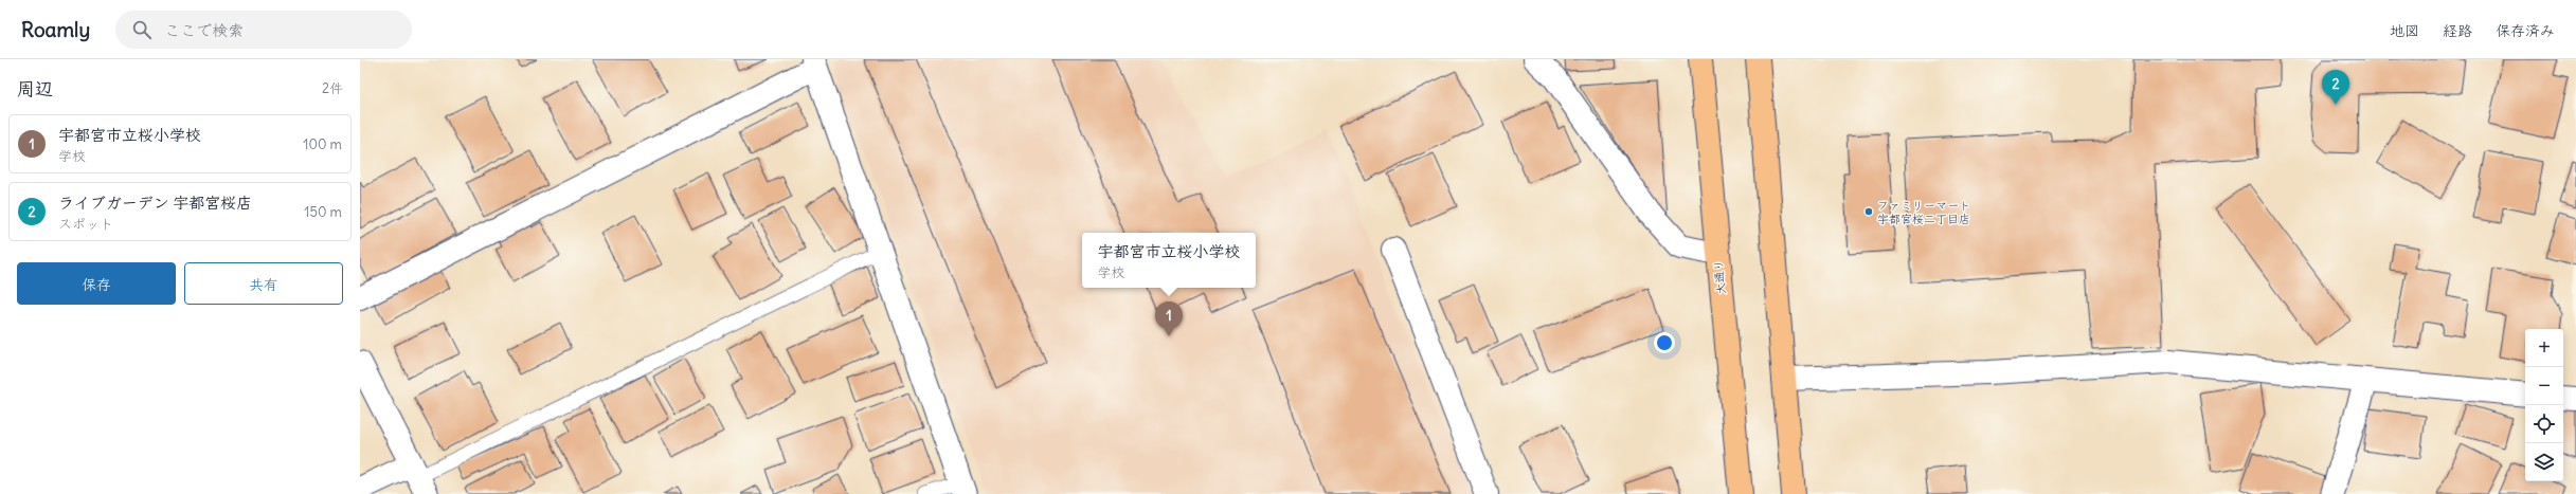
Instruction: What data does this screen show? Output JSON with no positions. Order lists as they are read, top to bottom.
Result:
{
  "streets": {
    "highway": ["大通り"]
  },
  "places": ["ファミリーマート 宇都宮桜二丁目店"],
  "page": {
    "header": "Roamly",
    "search": "ここで検索",
    "nav": ["地図", "経路", "保存済み"],
    "heading": ["周辺", "2件"],
    "pins": ["2", "1"],
    "list": [
      {
        "mark": "1",
        "name": "宇都宮市立桜小学校",
        "note": "学校",
        "value": "100 m"
      },
      {
        "mark": "2",
        "name": "ライブガーデン 宇都宮桜店",
        "note": "スポット",
        "value": "150 m"
      }
    ],
    "popup": ["宇都宮市立桜小学校", "学校"],
    "buttons": ["保存", "共有"],
    "map_buttons": ["+", "−"]
  }
}
